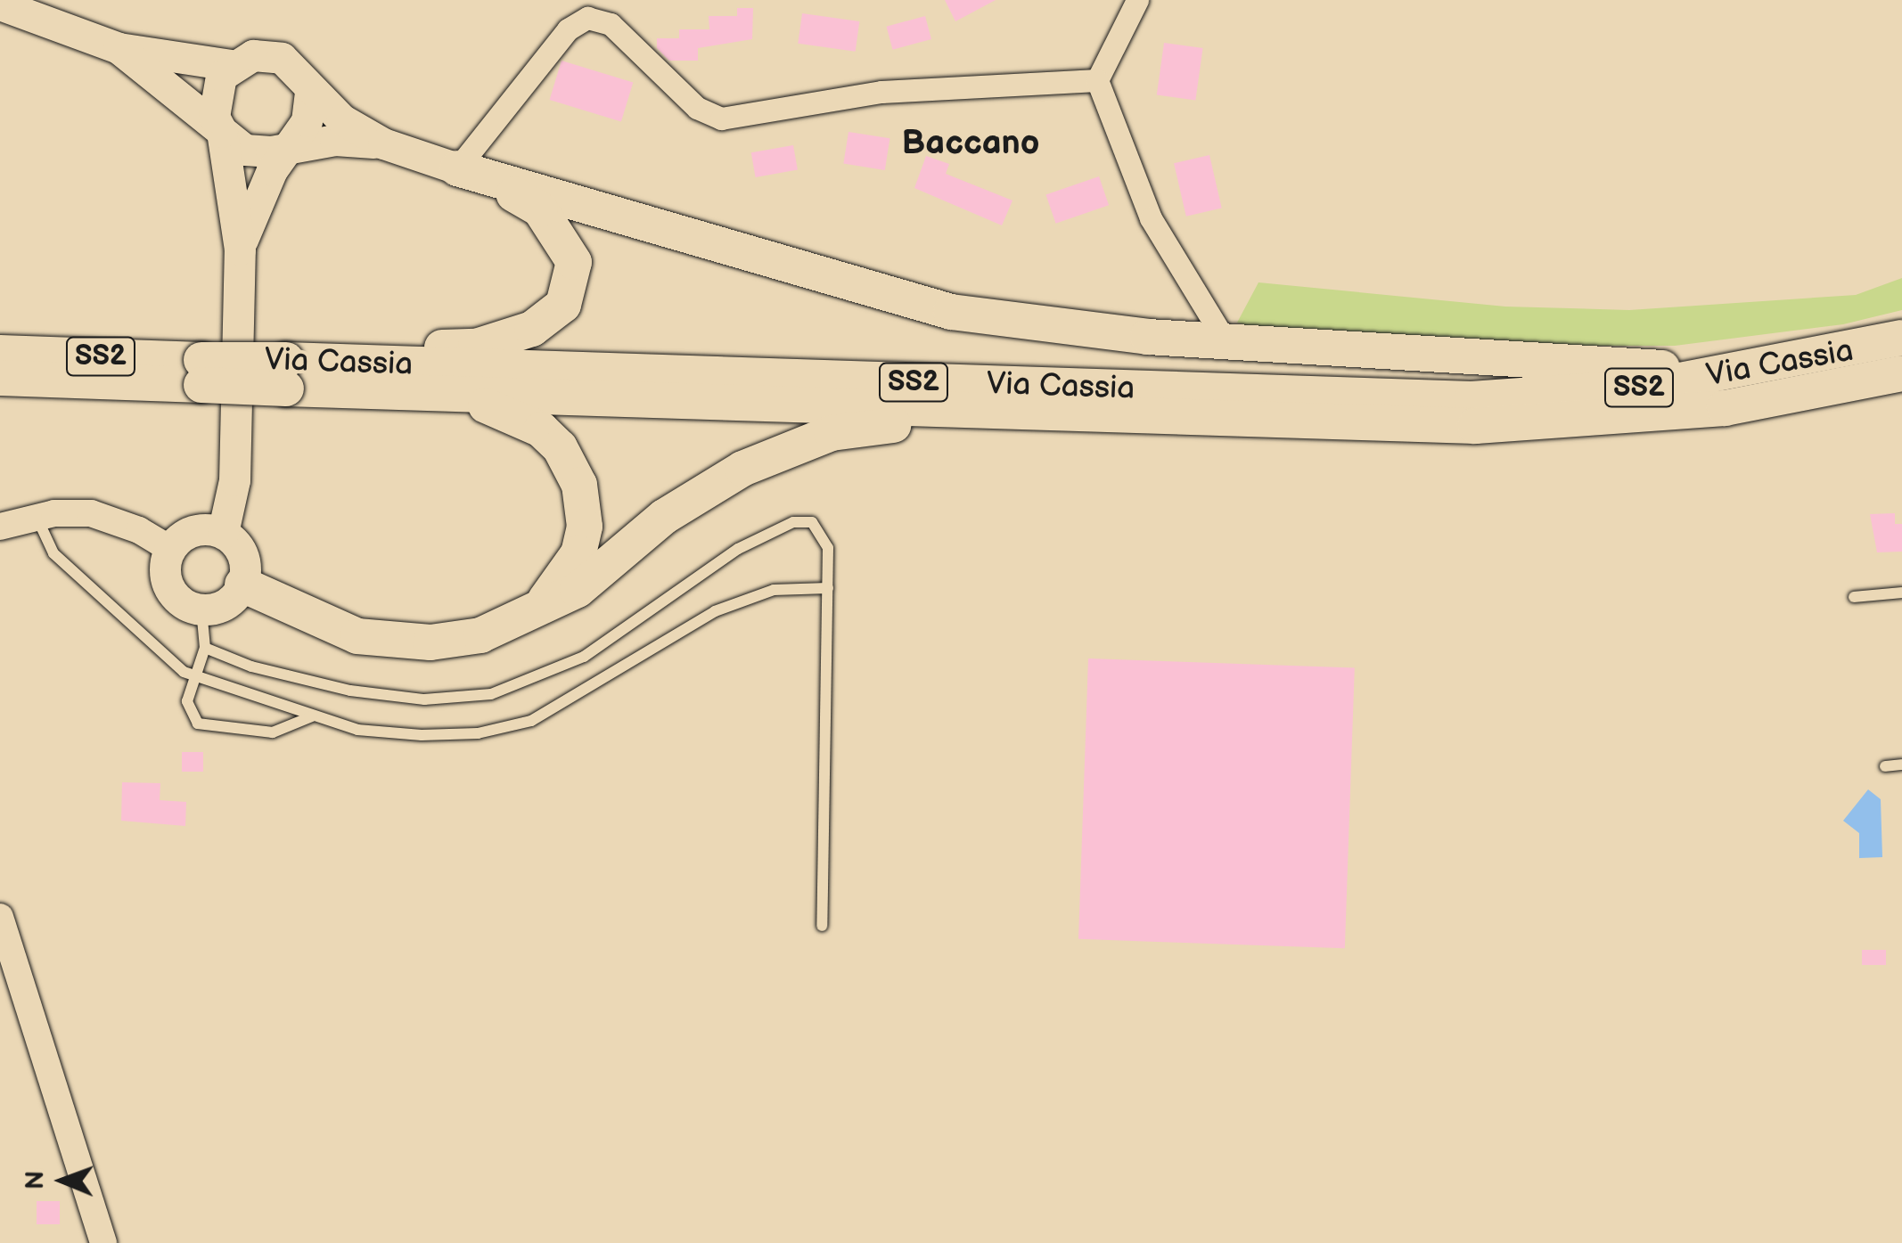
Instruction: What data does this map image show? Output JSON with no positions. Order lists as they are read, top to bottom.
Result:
{
  "streets": {
    "highway": ["SS2", "Via Cassia"]
  },
  "districts": ["Baccano"],
  "north": "left"
}
